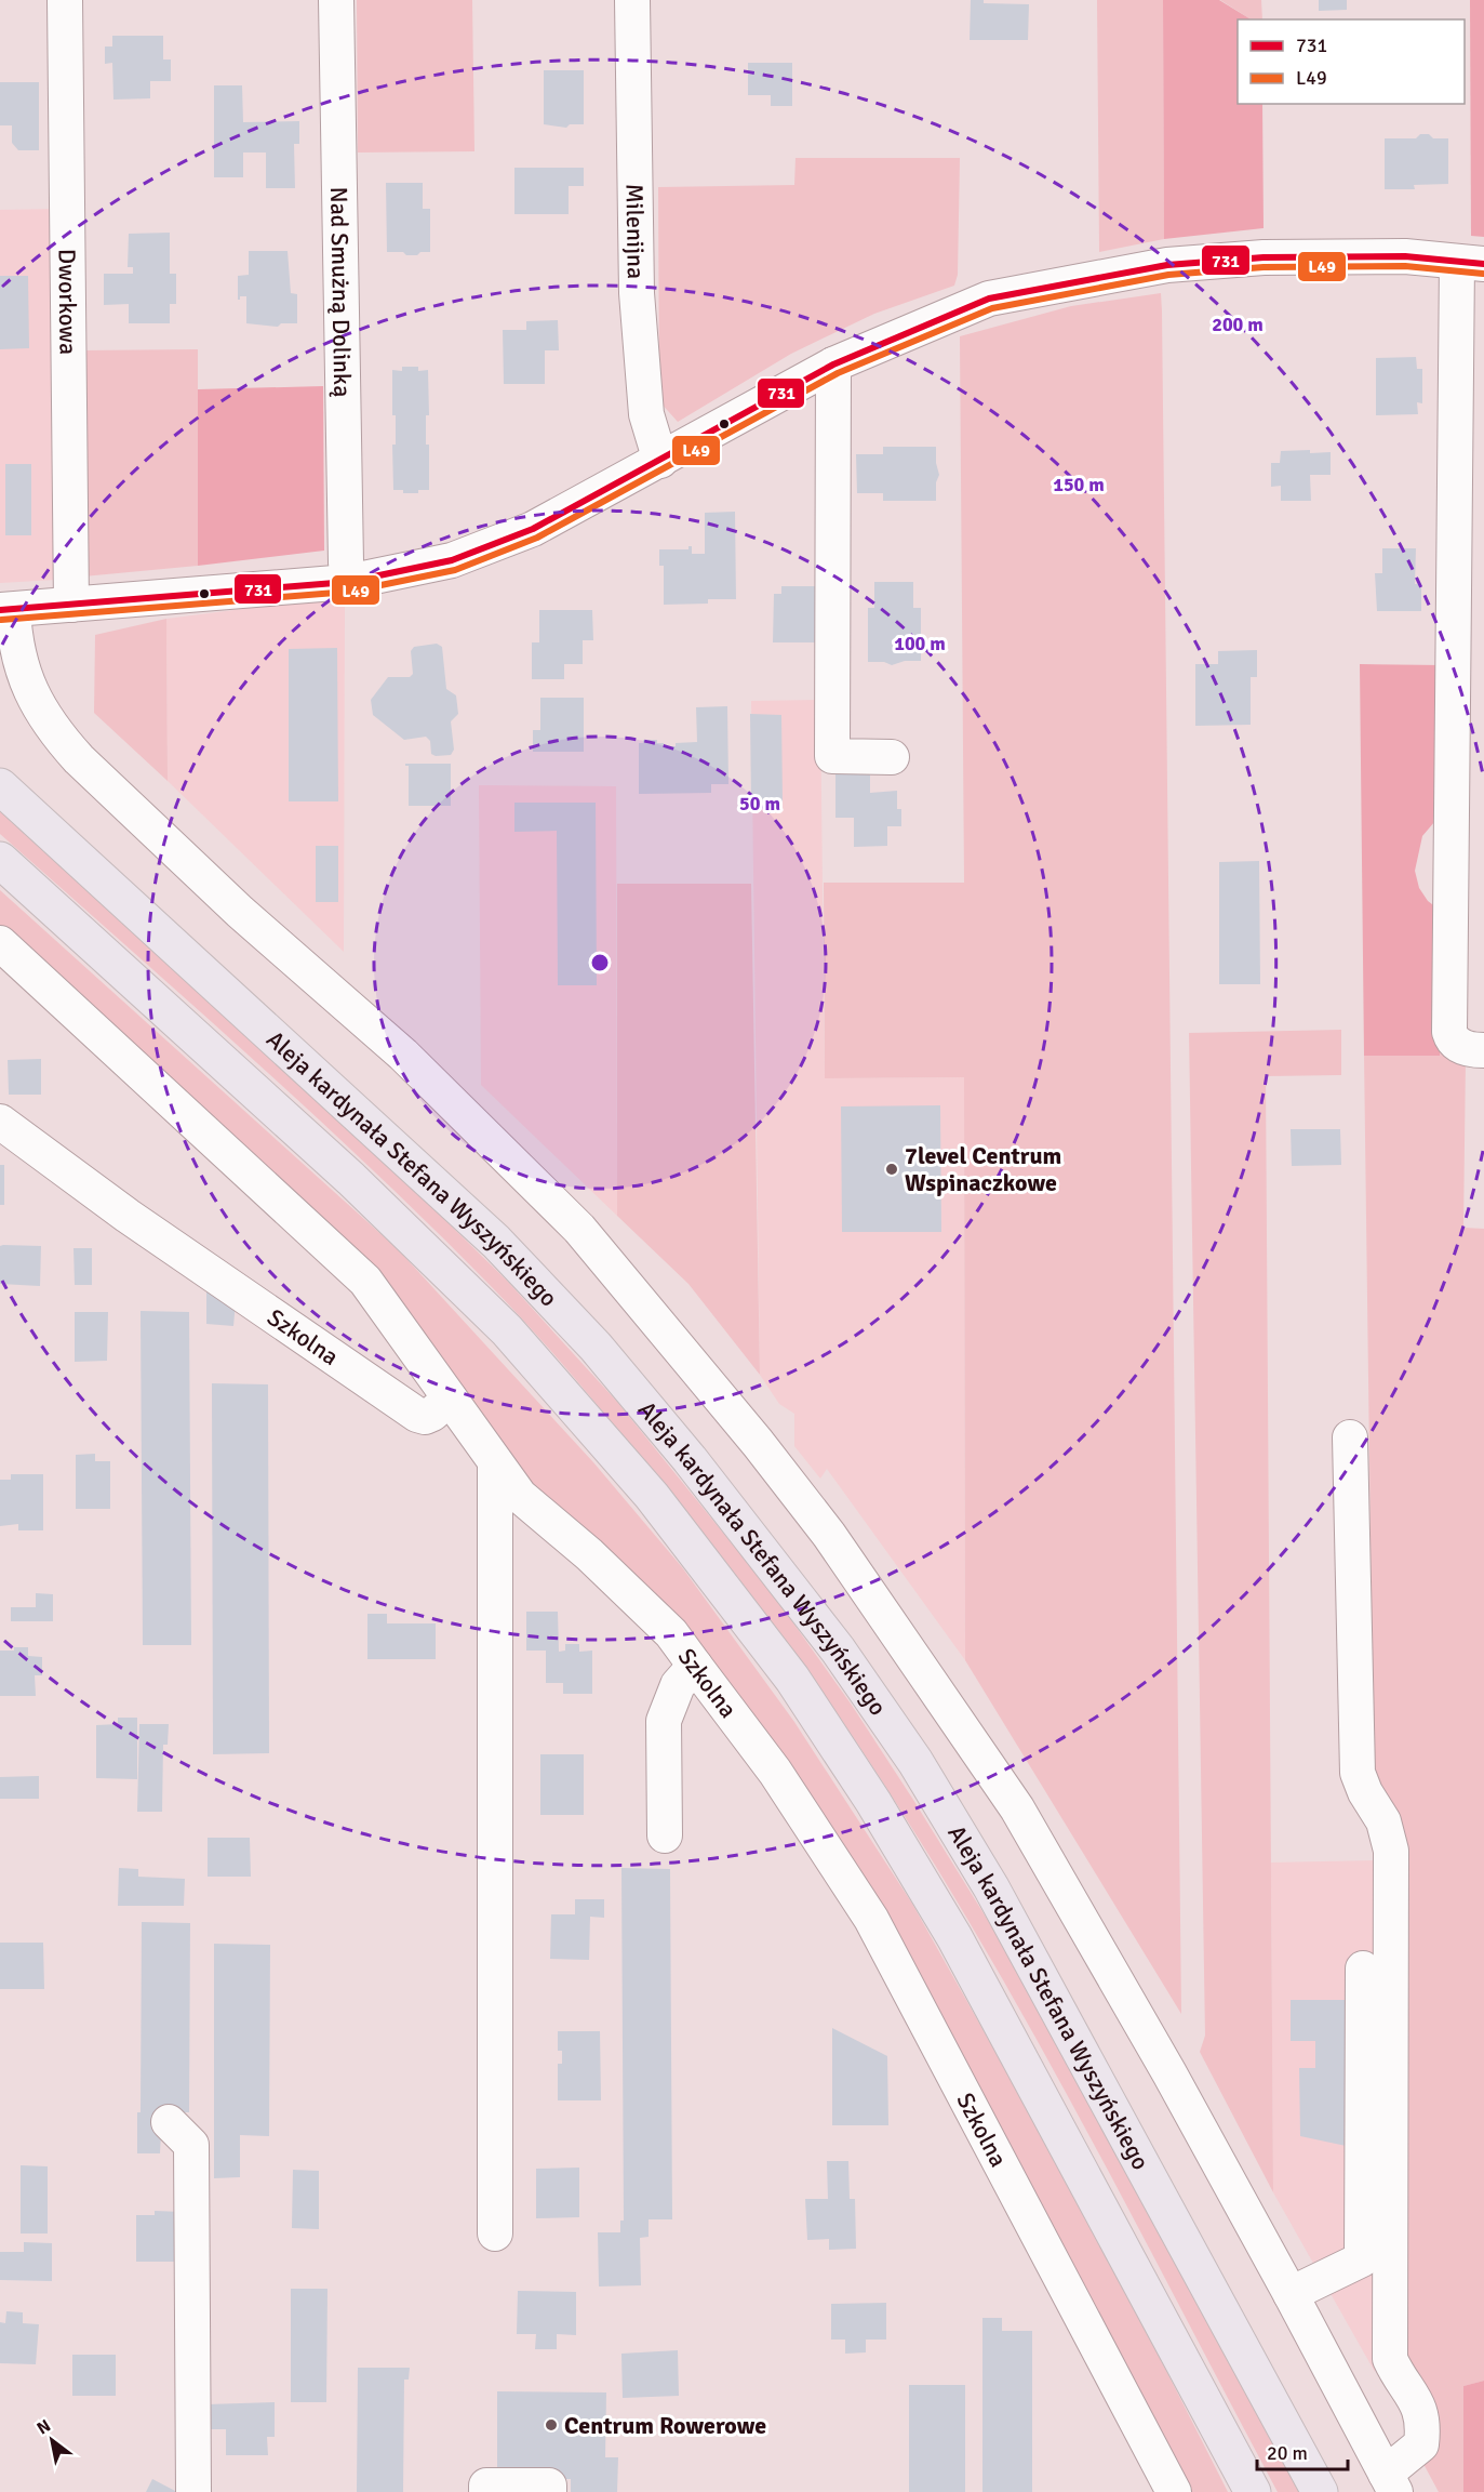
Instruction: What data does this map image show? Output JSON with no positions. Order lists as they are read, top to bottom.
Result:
{
  "streets": {
    "main road": ["Aleja kardynała Stefana Wyszyńskiego"],
    "street": [
      "Milenijna",
      "Nad Smużną Dolinką",
      "Dworkowa",
      "Szkolna"
    ]
  },
  "places": ["7level Centrum Wspinaczkowe", "Centrum Rowerowe"],
  "lines": ["transit line 731", "transit line L49"],
  "legend": ["731", "L49"],
  "scale_bar": "20 m",
  "north": "top left",
  "rings": [
    "200 m",
    "150 m",
    "100 m",
    "50 m"
  ]
}
